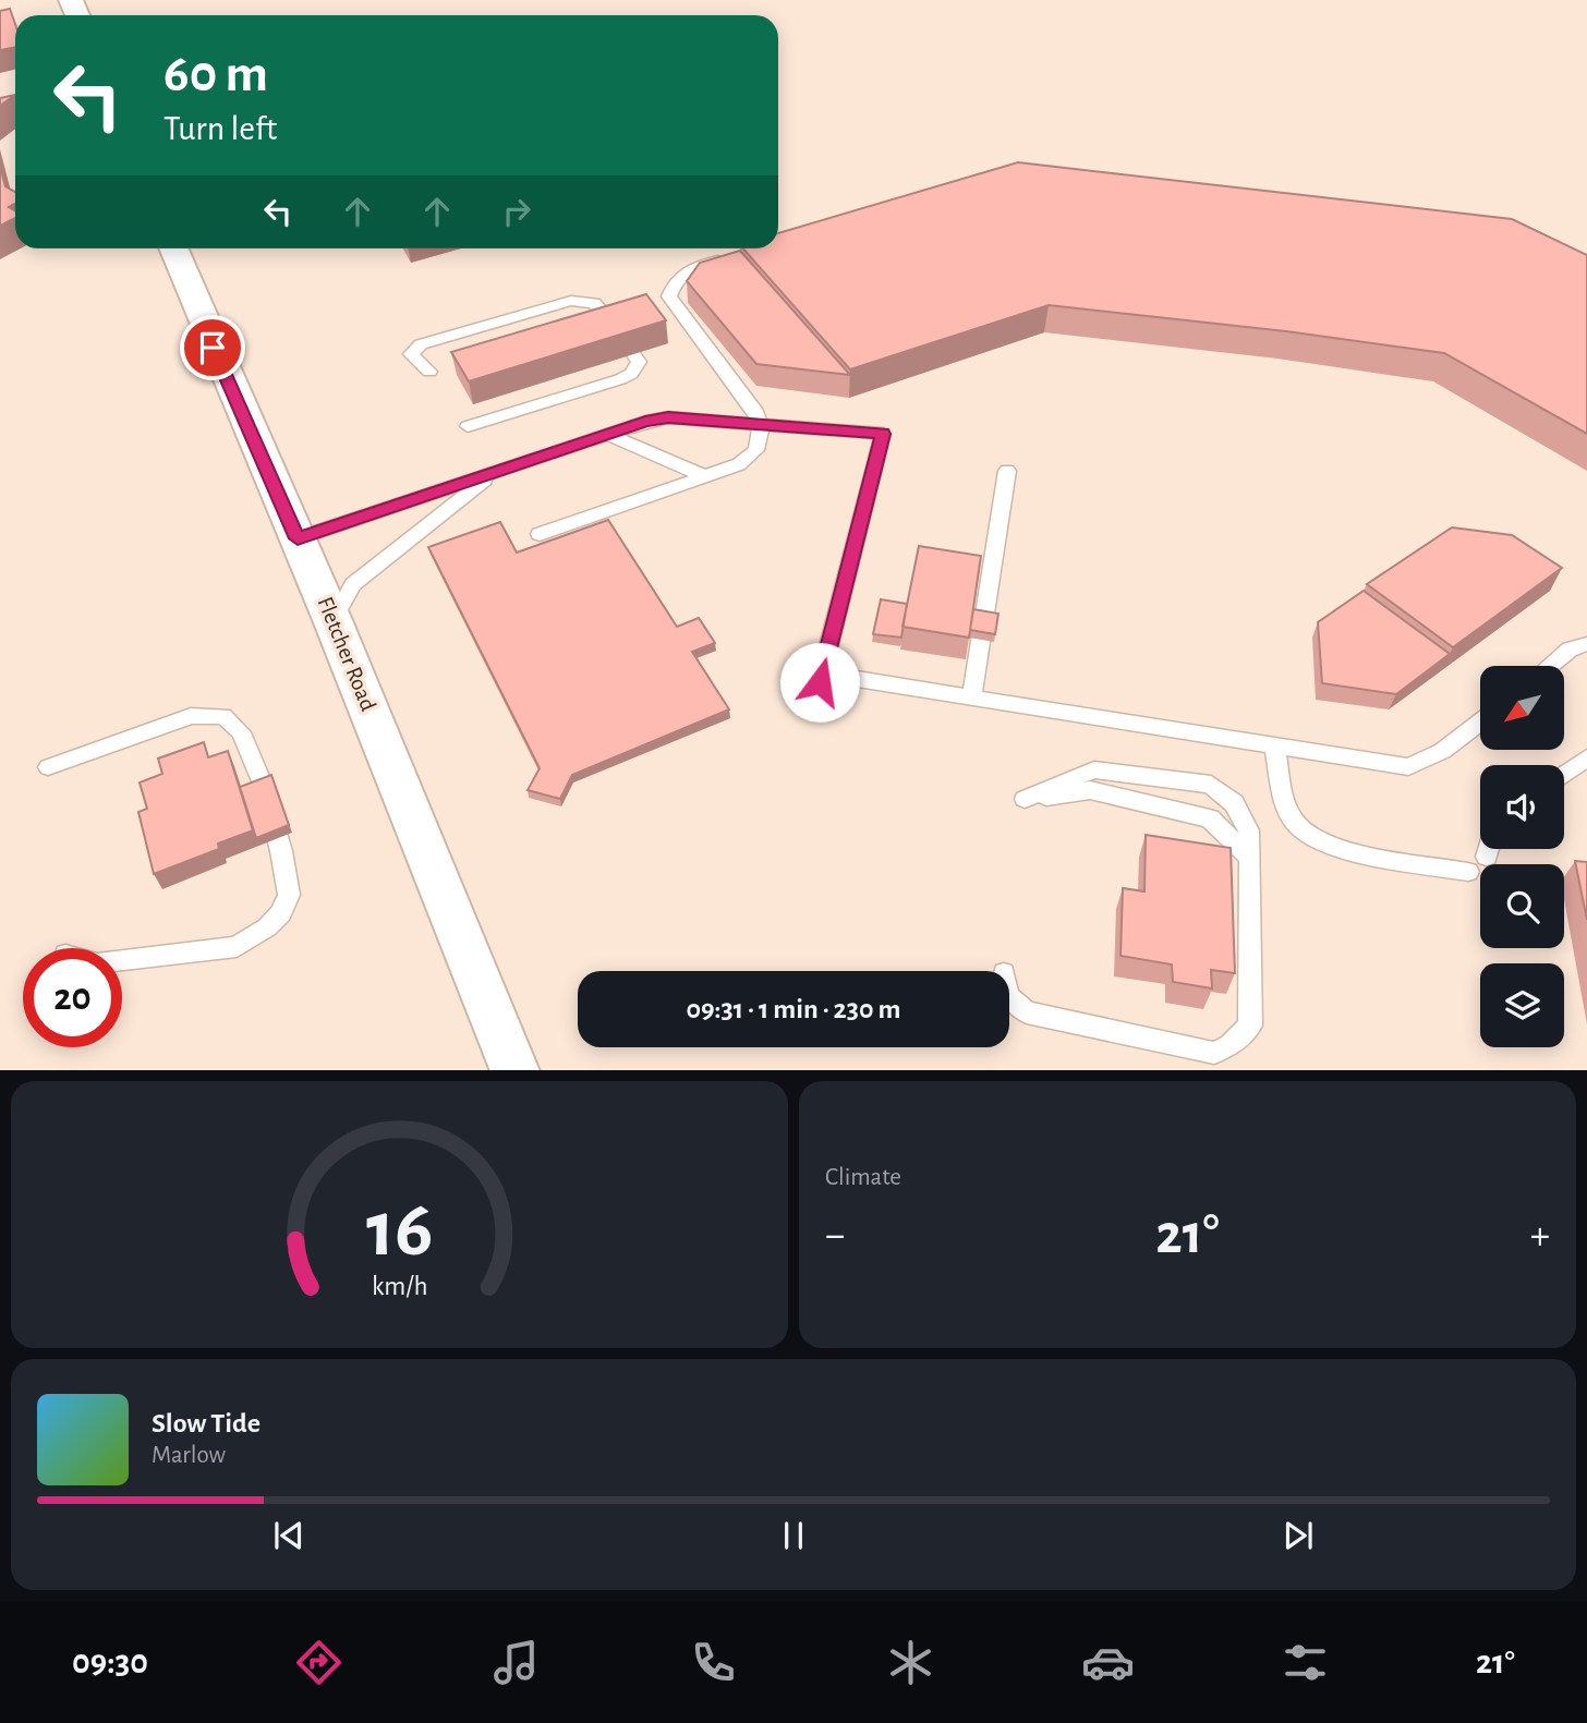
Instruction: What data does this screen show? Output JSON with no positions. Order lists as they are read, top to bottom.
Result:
{
  "streets": {
    "street": ["Fletcher Road"]
  },
  "north": "bottom left",
  "page": {
    "turn": ["60 m", "Turn left"],
    "limit": "20",
    "trip": "09:31 · 1 min · 230 m",
    "tile": "Climate",
    "heat": ["−", "21°", "+"],
    "song": ["Slow Tide", "Marlow"],
    "tabs": ["09:30", "21°"],
    "gauge": ["16", "km/h"]
  }
}
